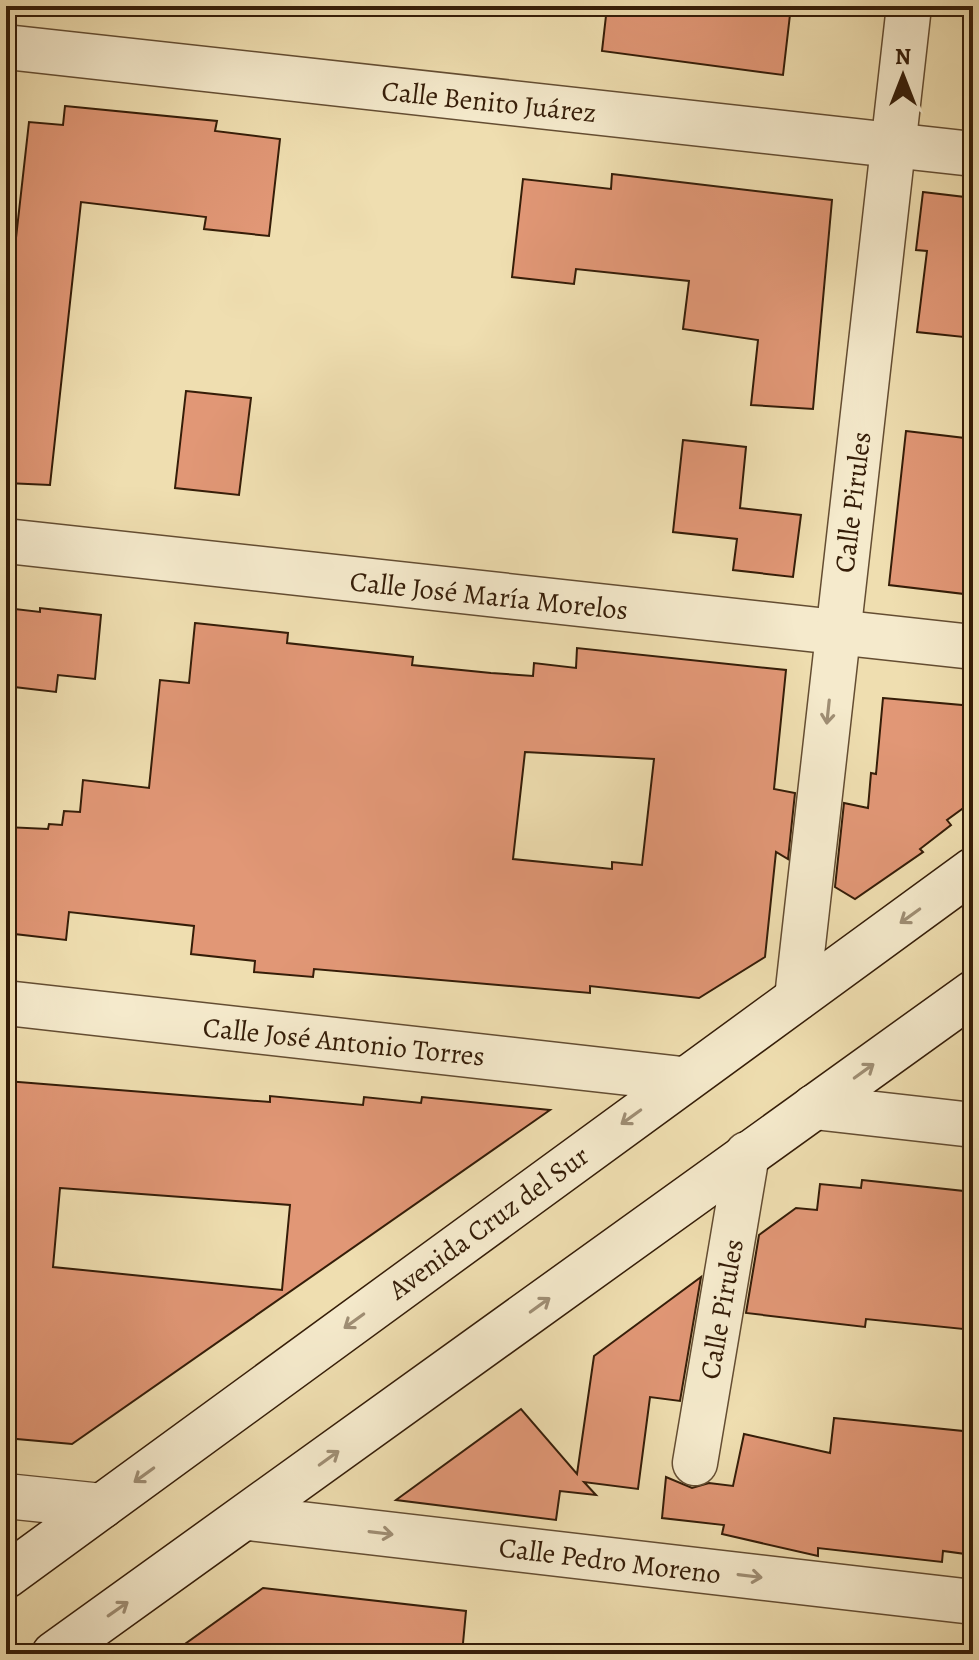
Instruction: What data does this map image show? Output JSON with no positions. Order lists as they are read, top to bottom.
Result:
{
  "streets": {
    "street": [
      "Calle Benito Juárez",
      "Calle Pirules",
      "Calle José María Morelos",
      "Calle José Antonio Torres",
      "Avenida Cruz del Sur",
      "Calle Pedro Moreno"
    ]
  },
  "crossings": [
    ["Calle Benito Juárez", "Calle Pirules"],
    ["Calle Pirules", "Calle José María Morelos"],
    ["Calle Pirules", "Avenida Cruz del Sur"],
    ["Calle José Antonio Torres", "Avenida Cruz del Sur"]
  ],
  "one_way": ["Calle Pedro Moreno"],
  "north": "top"
}
